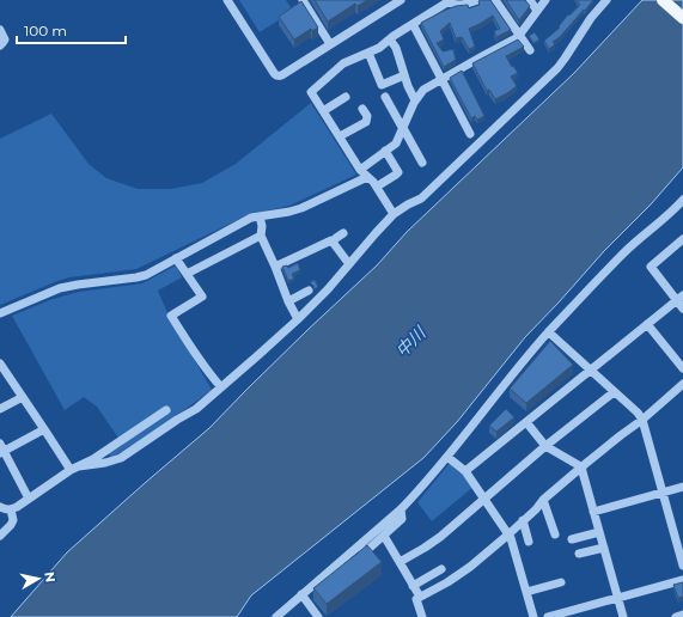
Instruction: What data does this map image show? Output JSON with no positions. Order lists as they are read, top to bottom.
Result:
{
  "water": ["中川"],
  "scale_bar": "100 m",
  "north": "right"
}
